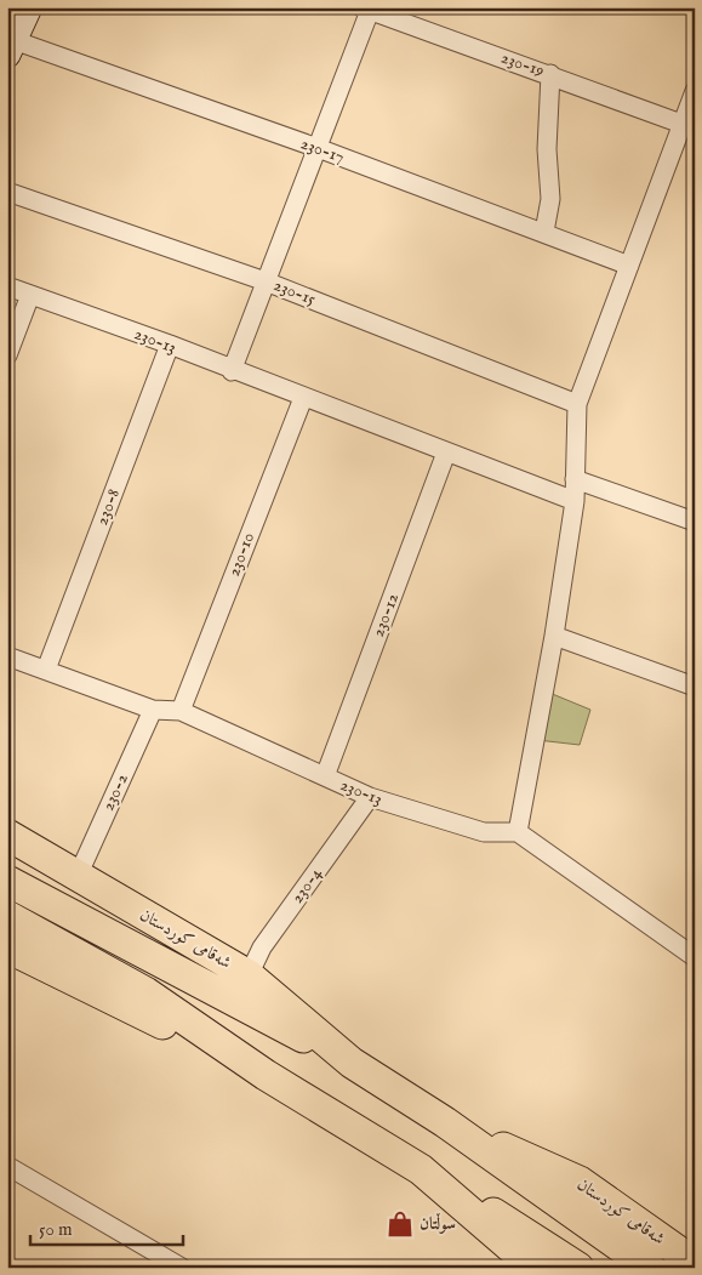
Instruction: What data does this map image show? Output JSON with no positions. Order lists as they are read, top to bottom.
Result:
{
  "streets": {
    "highway": ["شەقامی کوردستان"],
    "street": [
      "230-19",
      "230-17",
      "230-15",
      "230-13",
      "230-8",
      "230-10",
      "230-12",
      "230-2",
      "230-4"
    ]
  },
  "crossings": [
    ["230-13", "230-8"],
    ["230-13", "230-10"],
    ["230-13", "230-12"],
    ["230-13", "230-2"],
    ["230-13", "230-4"],
    ["230-2", "شەقامی کوردستان"],
    ["230-4", "شەقامی کوردستان"]
  ],
  "places": {
    "shop": ["سوڵتان"]
  },
  "scale_bar": "50 m"
}
